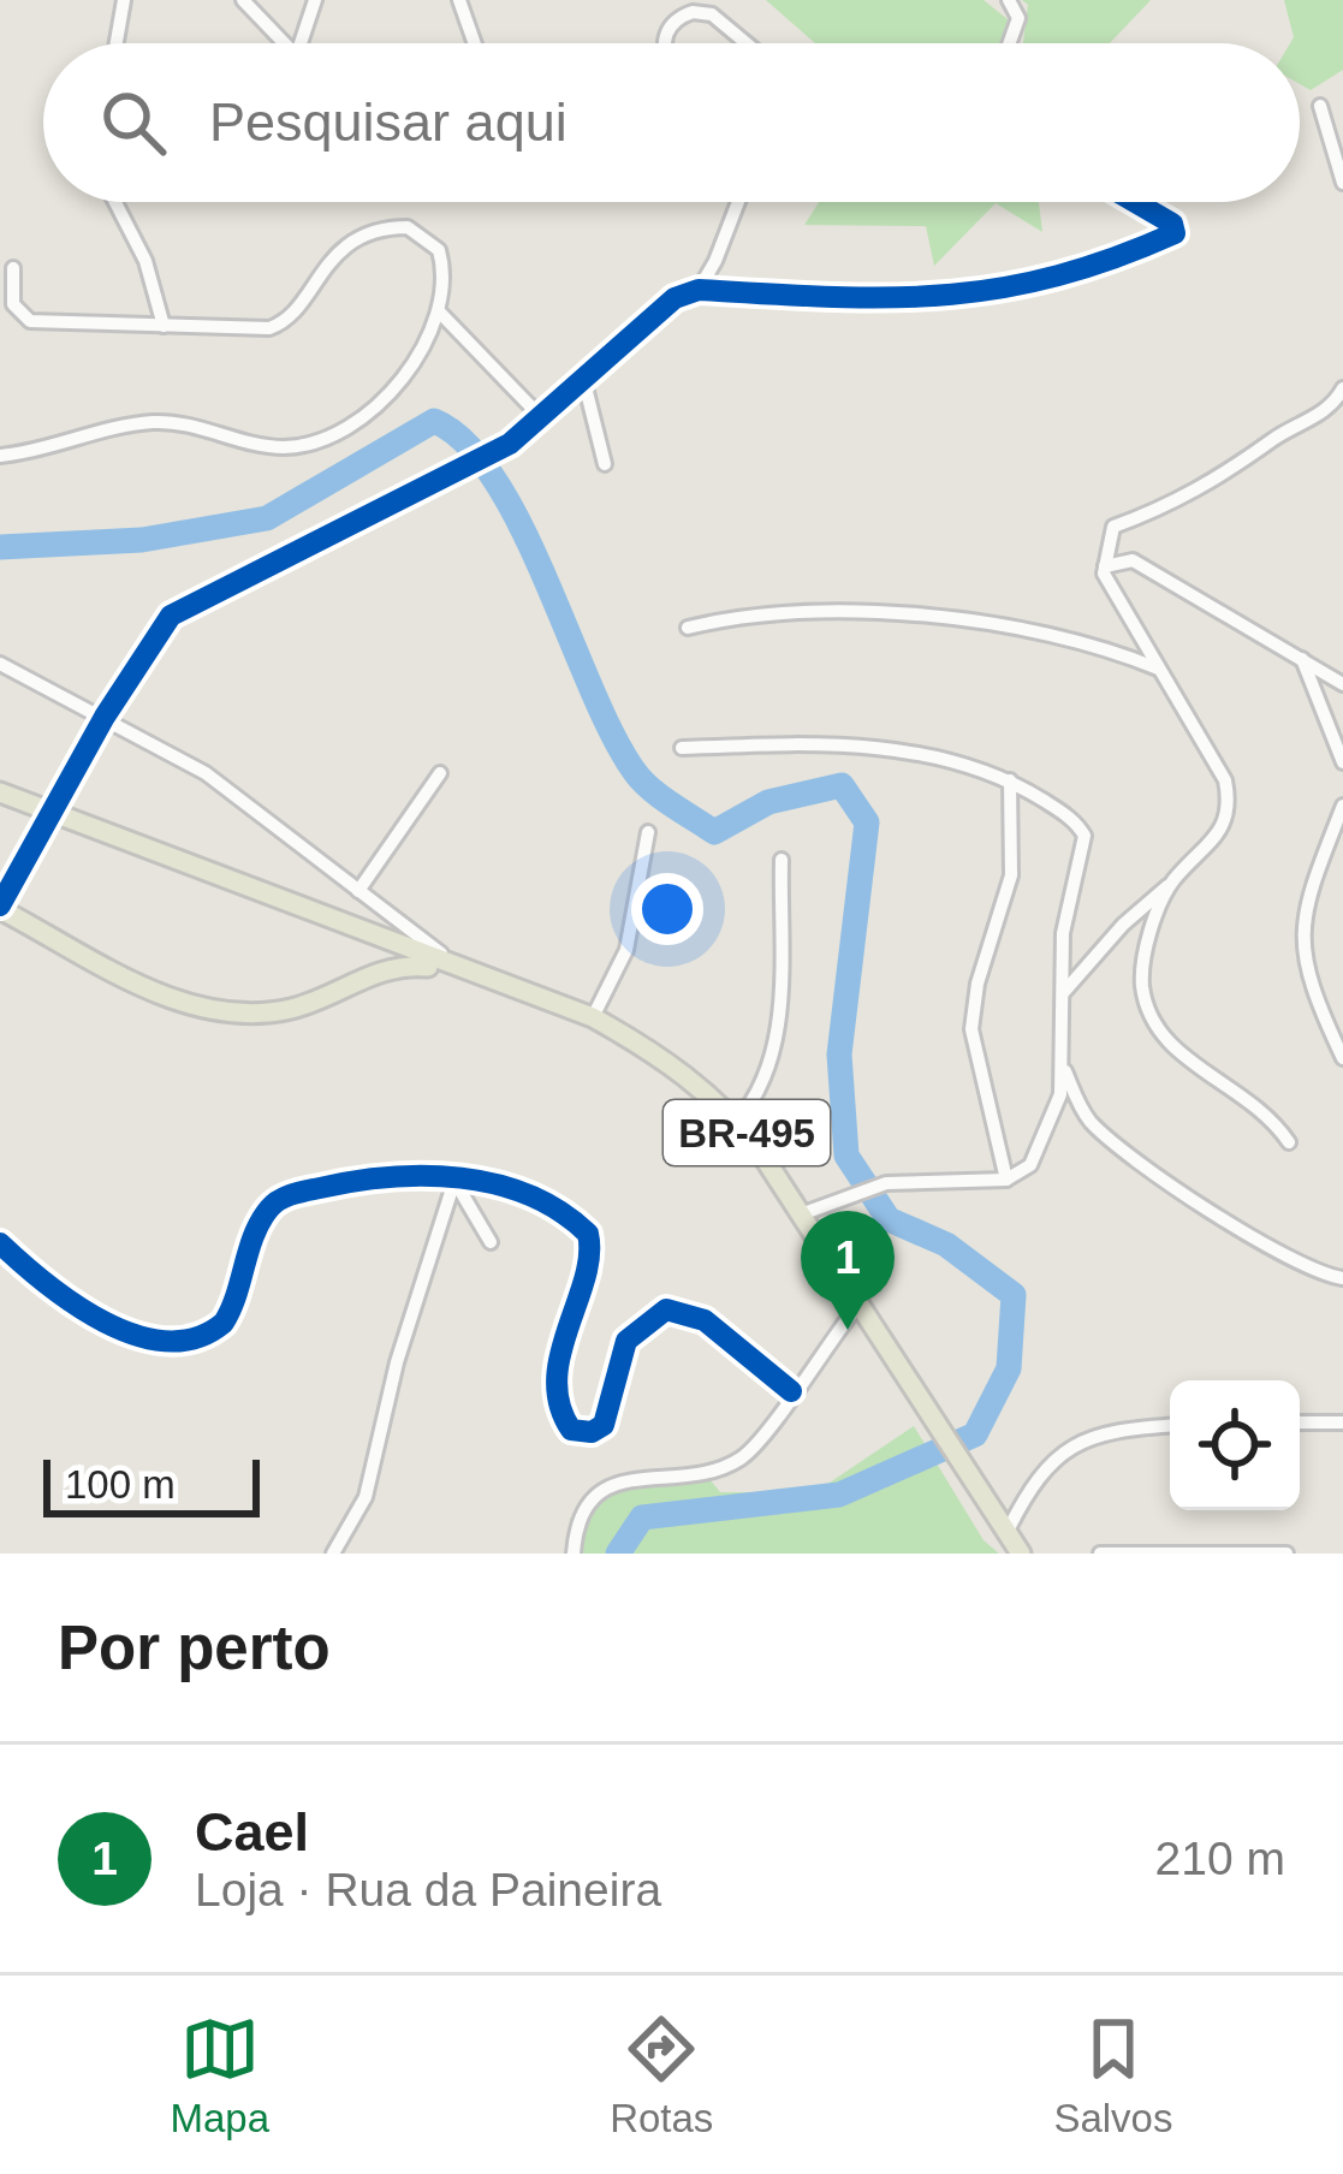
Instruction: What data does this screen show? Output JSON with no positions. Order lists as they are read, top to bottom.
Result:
{
  "streets": {
    "main road": ["BR-495"]
  },
  "scale_bar": "100 m",
  "page": {
    "search": "Pesquisar aqui",
    "pins": "1",
    "scale": "100 m",
    "heading": "Por perto",
    "list": [
      {
        "mark": "1",
        "name": "Cael",
        "note": "Loja · Rua da Paineira",
        "value": "210 m"
      }
    ],
    "nav": ["Mapa", "Rotas", "Salvos"]
  }
}
